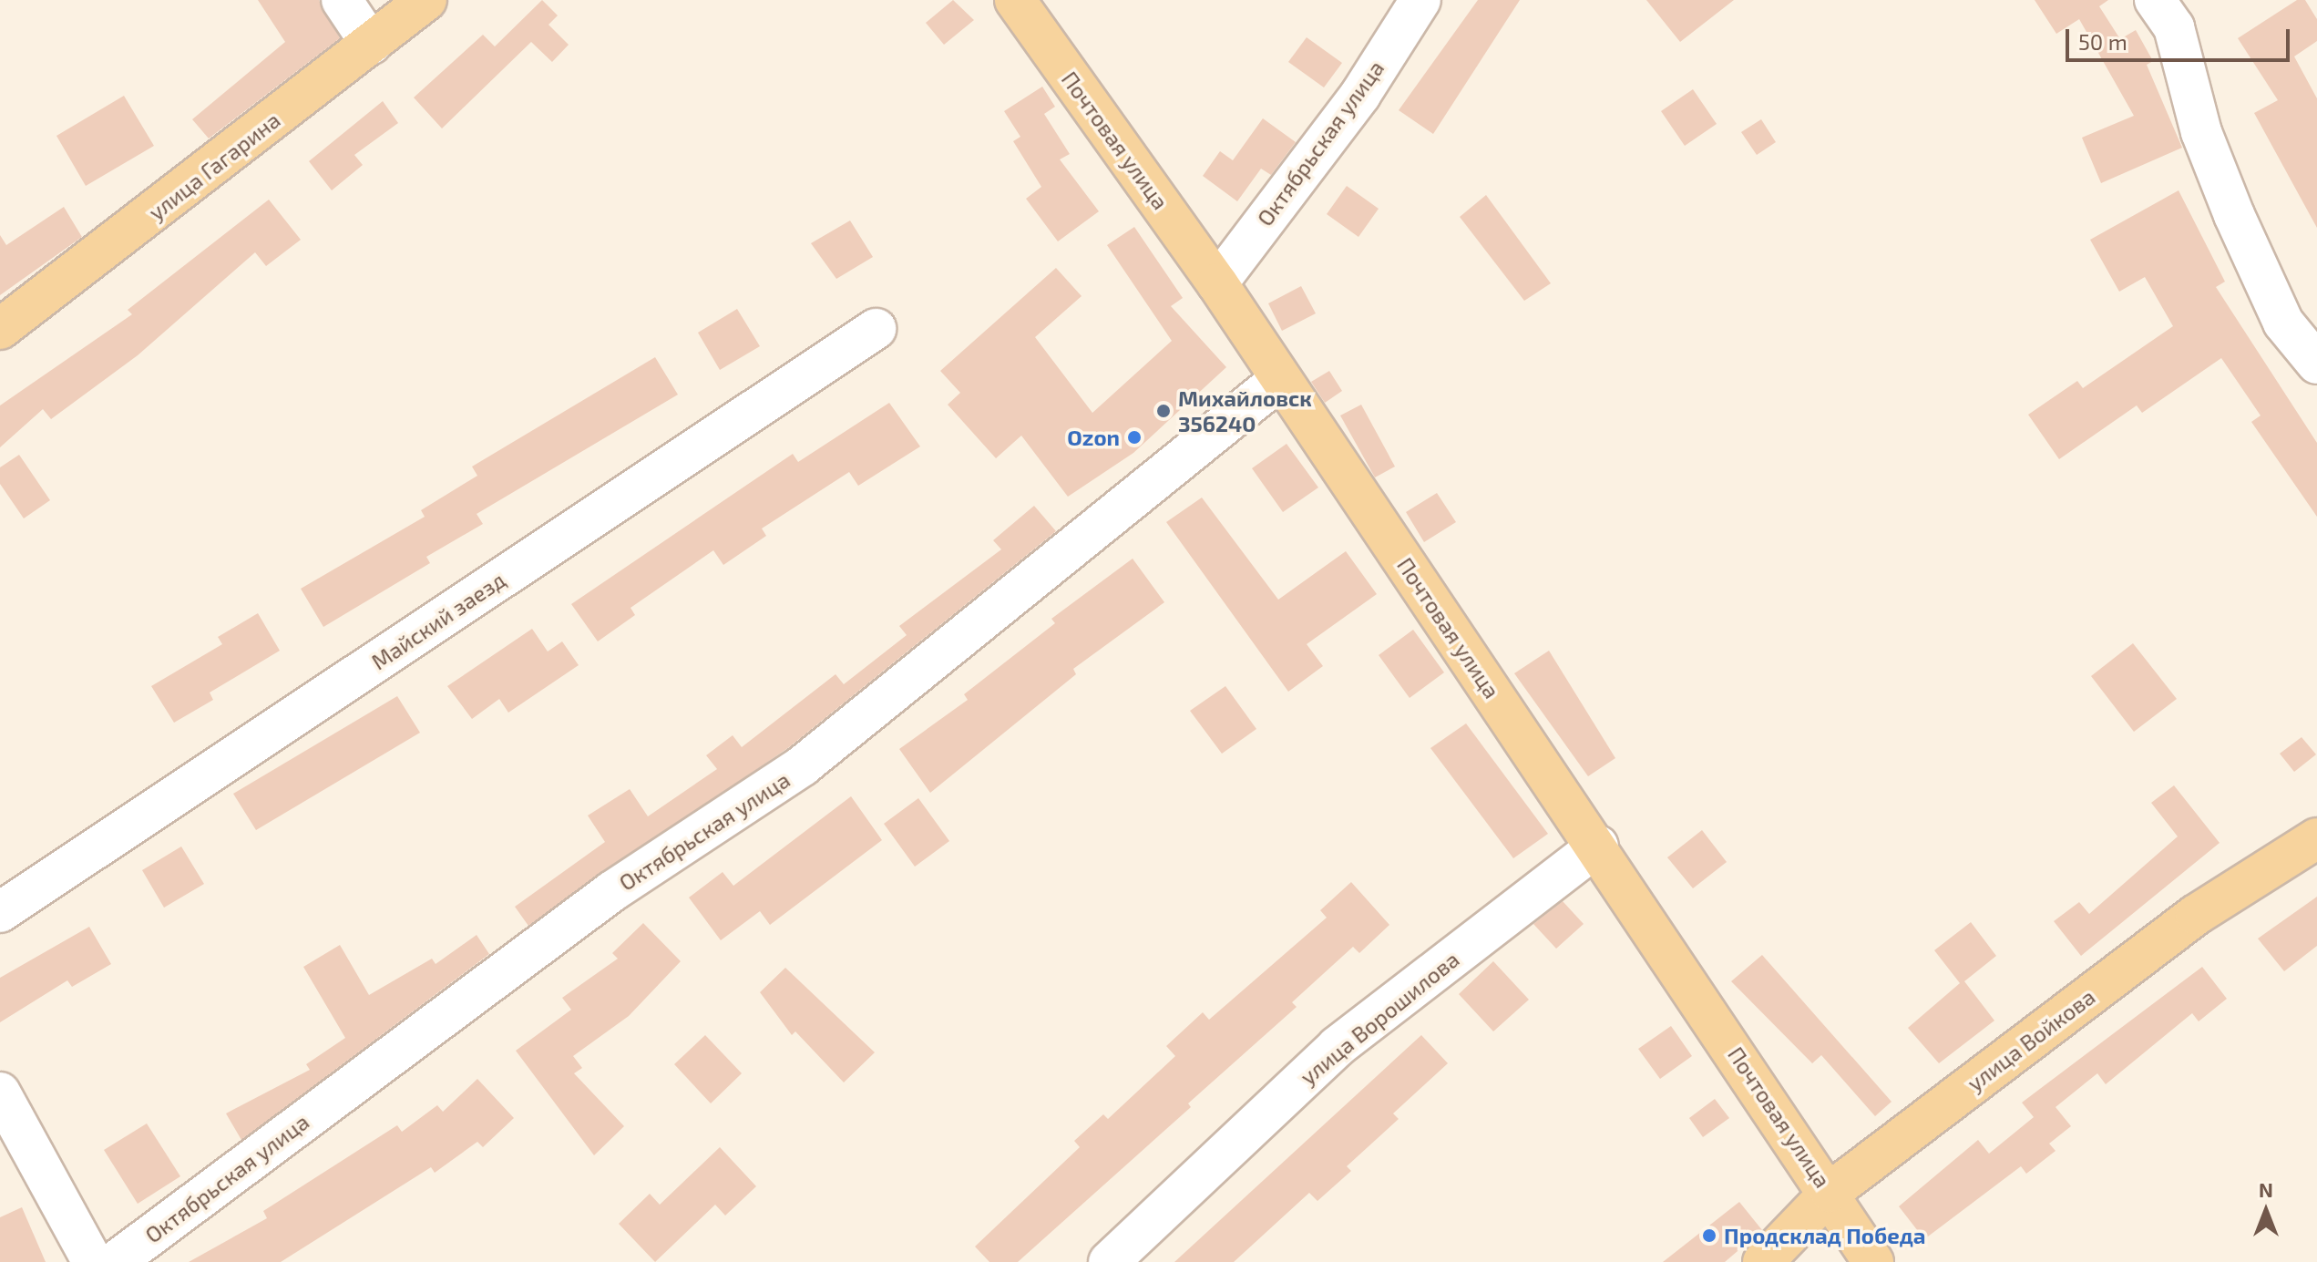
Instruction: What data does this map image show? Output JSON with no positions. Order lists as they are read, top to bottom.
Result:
{
  "streets": {
    "main road": ["Почтовая улица", "улица Гагарина", "улица Войкова"],
    "street": ["Октябрьская улица", "Майский заезд", "улица Ворошилова"]
  },
  "crossings": [
    ["Почтовая улица", "Октябрьская улица"],
    ["Почтовая улица", "улица Ворошилова"],
    ["Почтовая улица", "улица Войкова"]
  ],
  "places": ["Михайловск 356240", "Ozon", "Продсклад Победа"],
  "scale_bar": "50 m",
  "north": "top"
}
